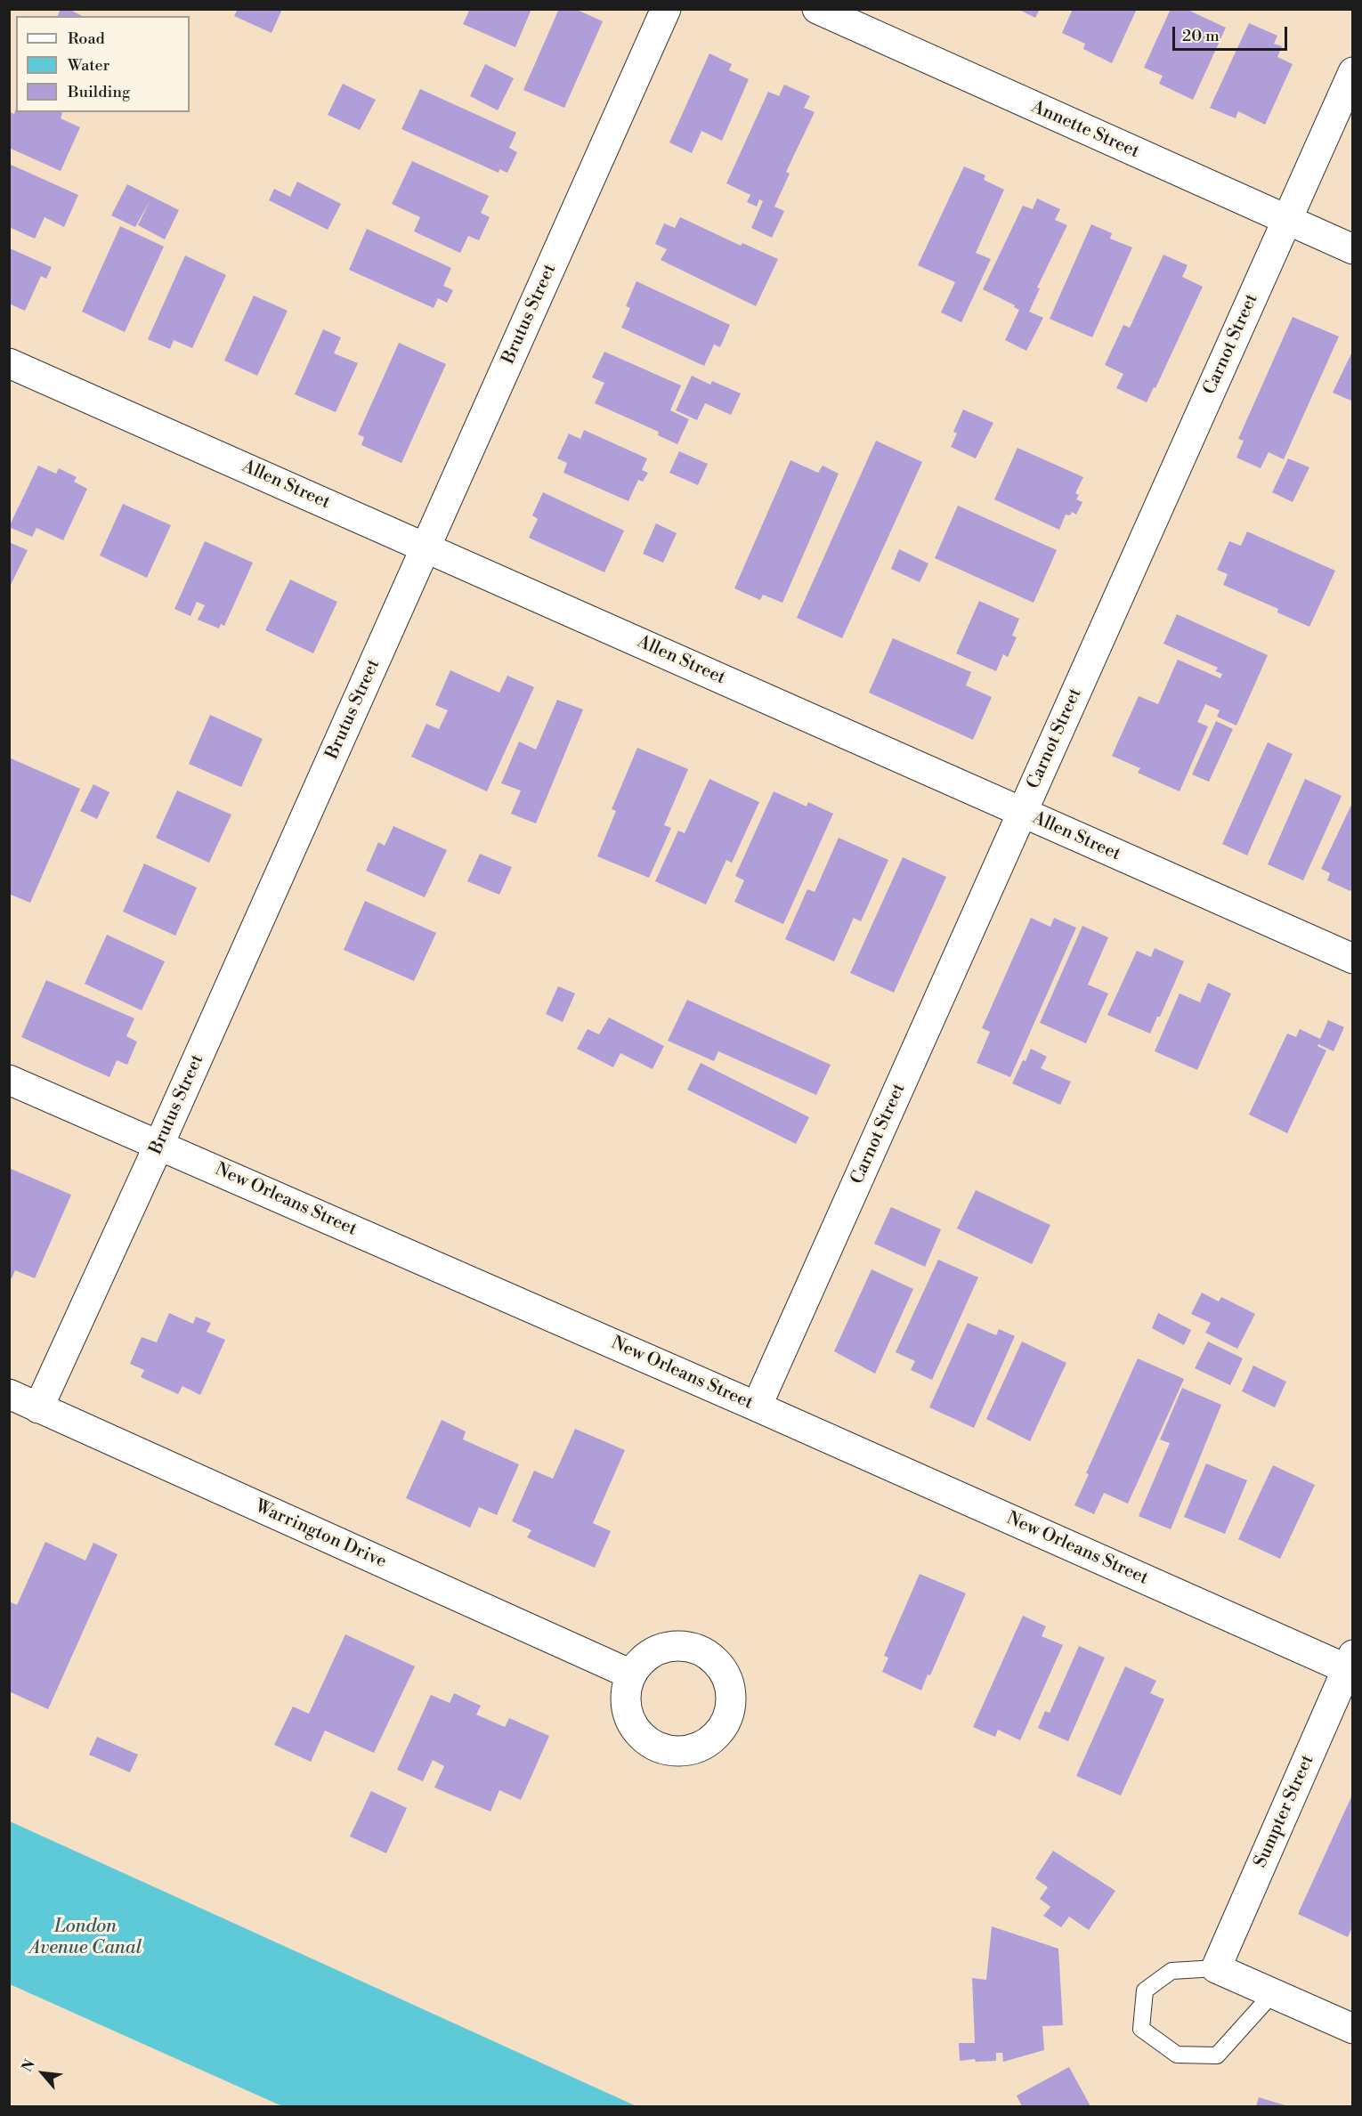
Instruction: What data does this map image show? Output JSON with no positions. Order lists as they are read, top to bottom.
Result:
{
  "streets": {
    "street": [
      "Annette Street",
      "Brutus Street",
      "Carnot Street",
      "Allen Street",
      "New Orleans Street",
      "Warrington Drive",
      "Sumpter Street"
    ]
  },
  "crossings": [
    ["Annette Street", "Carnot Street"],
    ["Brutus Street", "Allen Street"],
    ["Brutus Street", "New Orleans Street"],
    ["Brutus Street", "Warrington Drive"],
    ["Carnot Street", "Allen Street"],
    ["Carnot Street", "New Orleans Street"],
    ["New Orleans Street", "Sumpter Street"]
  ],
  "water": ["London Avenue Canal"],
  "legend": ["Road", "Water", "Building"],
  "scale_bar": "20 m",
  "north": "top left"
}
